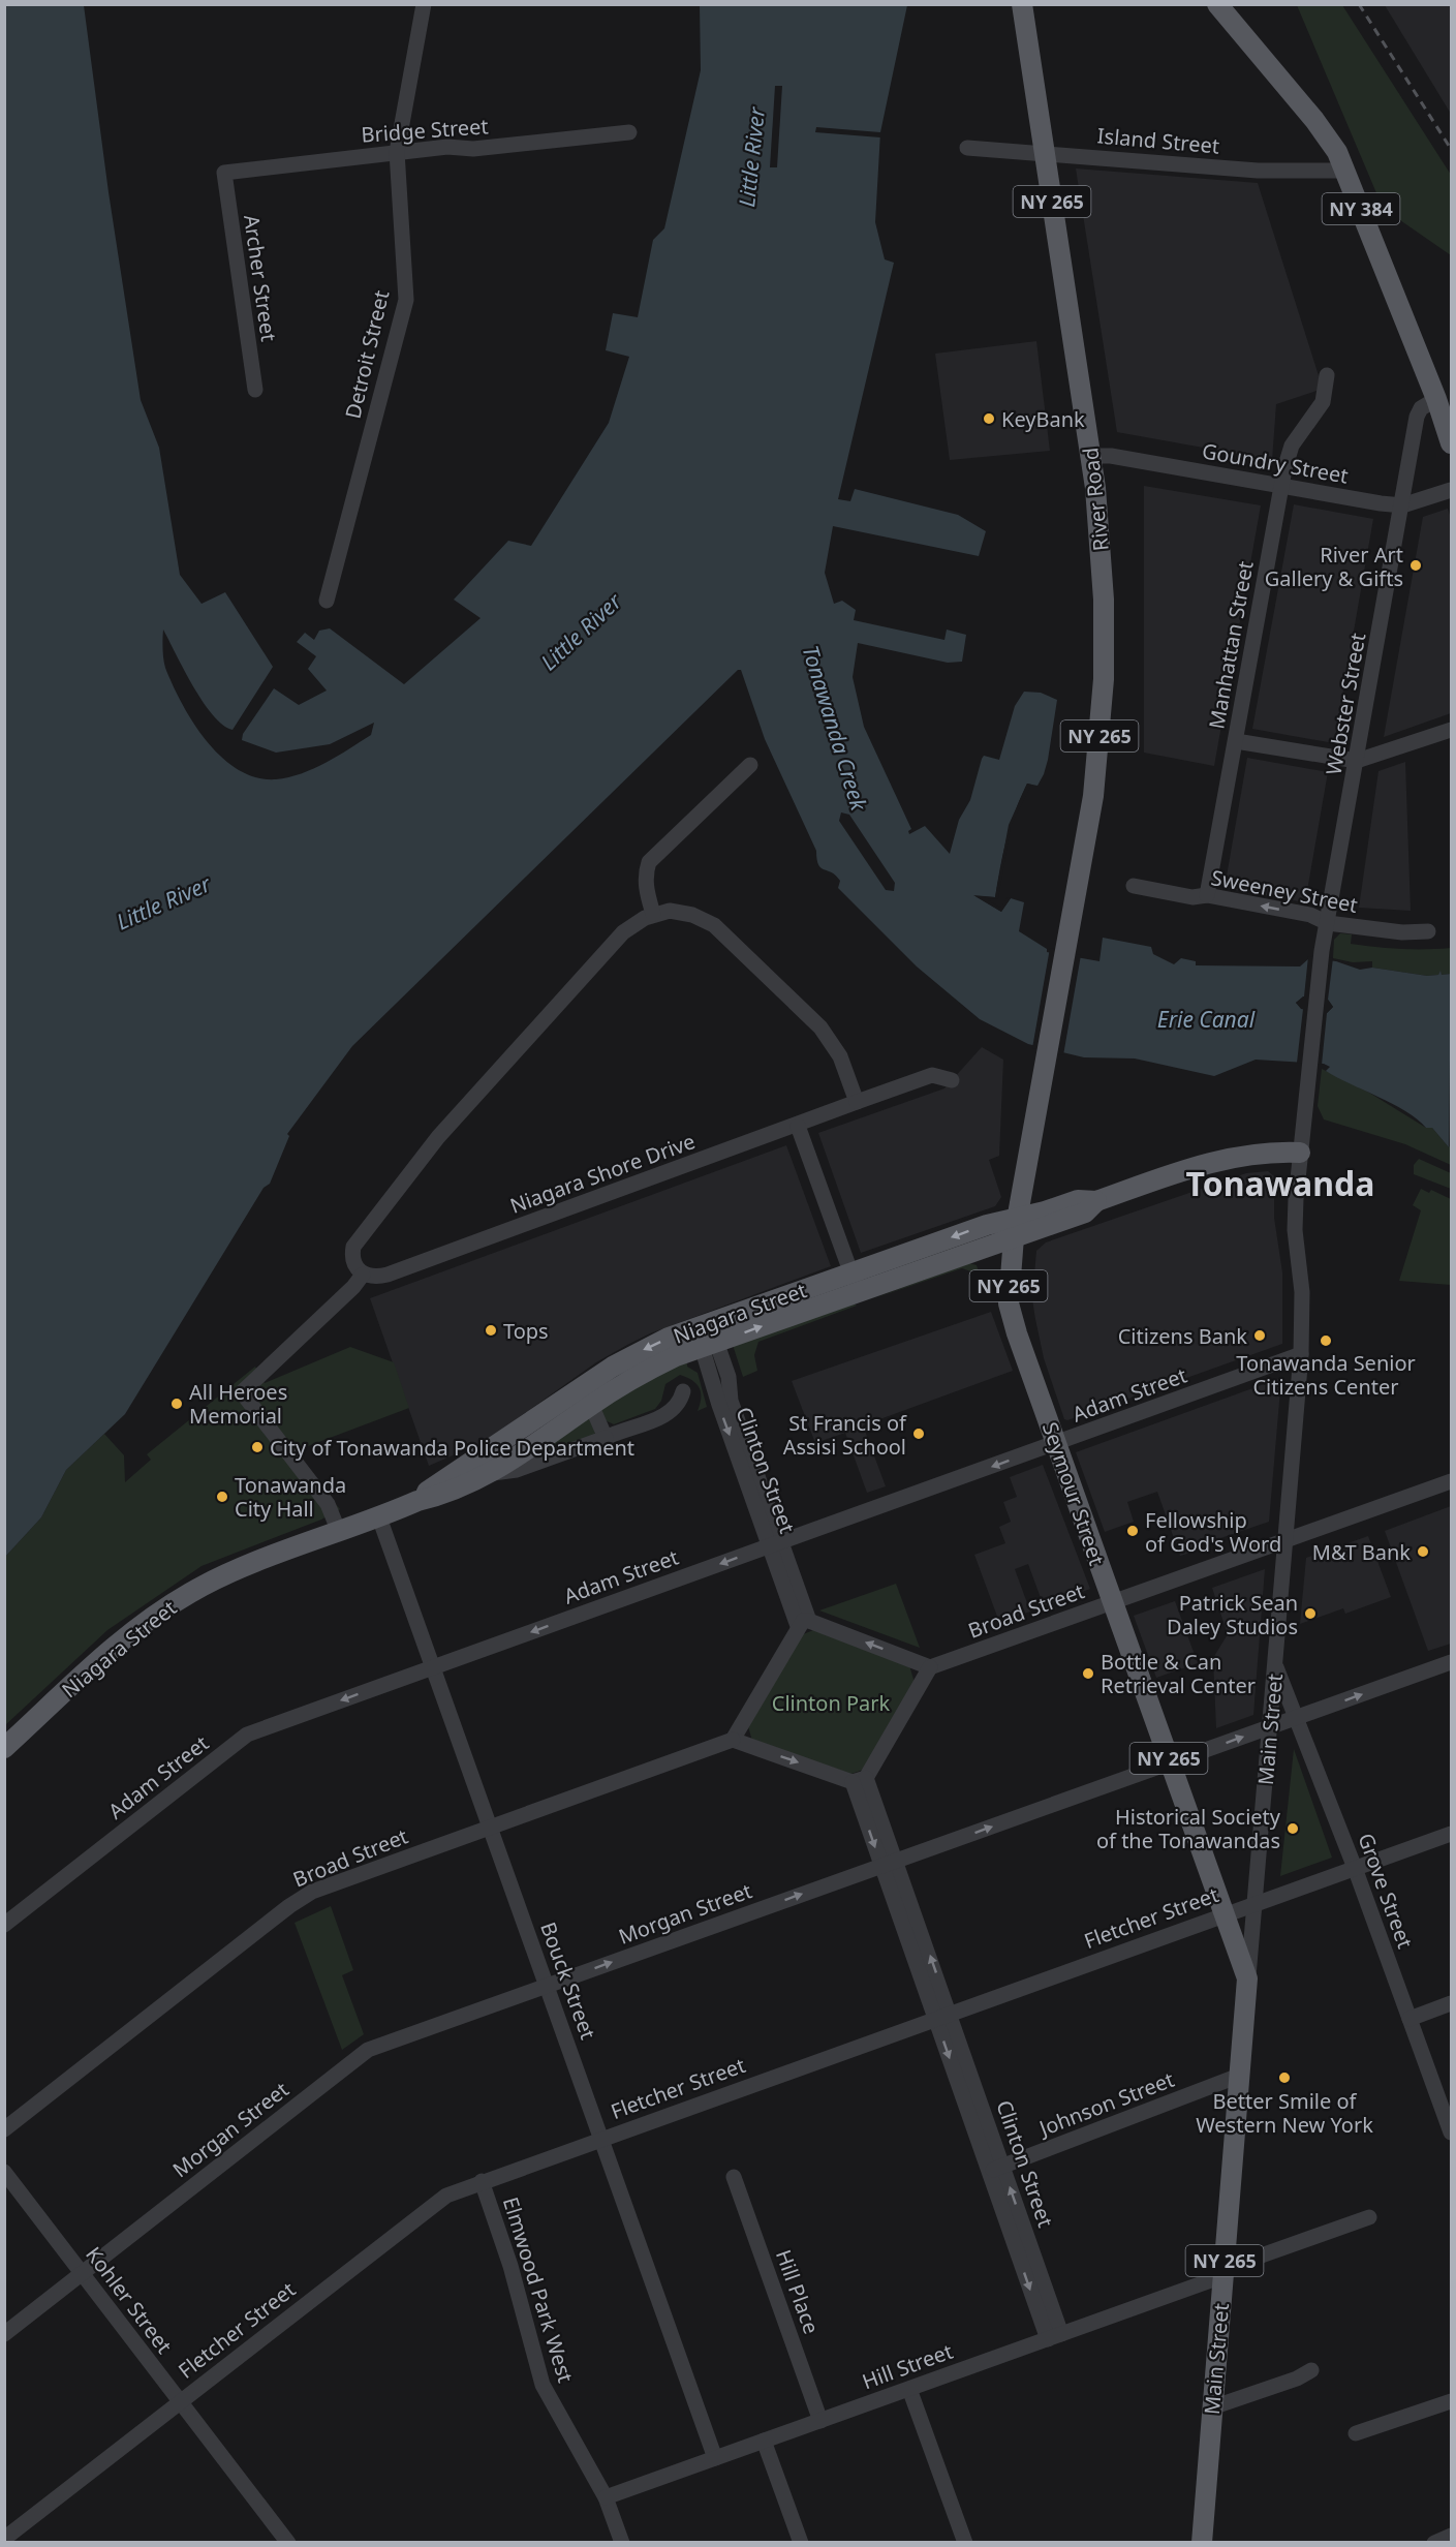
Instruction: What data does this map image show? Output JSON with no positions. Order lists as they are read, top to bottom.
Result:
{
  "streets": {
    "main road": [
      "NY 265",
      "NY 384",
      "River Road",
      "Niagara Street",
      "Seymour Street",
      "Main Street"
    ],
    "street": [
      "Bridge Street",
      "Island Street",
      "Archer Street",
      "Detroit Street",
      "Goundry Street",
      "Manhattan Street",
      "Webster Street",
      "Sweeney Street",
      "Niagara Shore Drive",
      "Adam Street",
      "Clinton Street",
      "Broad Street",
      "Grove Street",
      "Morgan Street",
      "Fletcher Street",
      "Bouck Street",
      "Johnson Street",
      "Elmwood Park West",
      "Hill Place",
      "Kohler Street",
      "Hill Street"
    ]
  },
  "crossings": [
    ["Bridge Street", "Archer Street"],
    ["Bridge Street", "Detroit Street"],
    ["Island Street", "NY 384"],
    ["Island Street", "River Road"],
    ["NY 384", "Webster Street"],
    ["Goundry Street", "River Road"],
    ["Goundry Street", "Manhattan Street"],
    ["Goundry Street", "Webster Street"],
    ["River Road", "Seymour Street"],
    ["Manhattan Street", "Sweeney Street"],
    ["Webster Street", "Sweeney Street"],
    ["Webster Street", "Main Street"],
    ["Niagara Street", "Clinton Street"],
    ["Niagara Street", "Seymour Street"],
    ["Niagara Street", "Main Street"],
    ["Niagara Street", "Bouck Street"],
    ["Adam Street", "Clinton Street"],
    ["Adam Street", "Seymour Street"],
    ["Adam Street", "Main Street"],
    ["Adam Street", "Bouck Street"],
    ["Clinton Street", "Morgan Street"],
    ["Clinton Street", "Fletcher Street"],
    ["Clinton Street", "Johnson Street"],
    ["Clinton Street", "Hill Street"],
    ["Seymour Street", "Broad Street"],
    ["Seymour Street", "Main Street"],
    ["Seymour Street", "Morgan Street"],
    ["Seymour Street", "Fletcher Street"],
    ["Broad Street", "Main Street"],
    ["Broad Street", "Bouck Street"],
    ["Main Street", "Grove Street"],
    ["Main Street", "Morgan Street"],
    ["Main Street", "Fletcher Street"],
    ["Main Street", "Johnson Street"],
    ["Main Street", "Hill Street"],
    ["Grove Street", "Morgan Street"],
    ["Grove Street", "Fletcher Street"],
    ["Morgan Street", "Bouck Street"],
    ["Morgan Street", "Kohler Street"],
    ["Fletcher Street", "Bouck Street"],
    ["Fletcher Street", "Elmwood Park West"],
    ["Fletcher Street", "Kohler Street"],
    ["Bouck Street", "Hill Street"],
    ["Elmwood Park West", "Hill Street"],
    ["Hill Place", "Hill Street"]
  ],
  "one_way": ["Sweeney Street", "Adam Street", "Morgan Street"],
  "districts": ["Tonawanda"],
  "water": ["Little River", "Tonawanda Creek", "Erie Canal"],
  "parks": ["Clinton Park"],
  "places": [
    "KeyBank",
    "River Art Gallery & Gifts",
    "Tops",
    "Citizens Bank",
    "Tonawanda Senior Citizens Center",
    "All Heroes Memorial",
    "St Francis of Assisi School",
    "City of Tonawanda Police Department",
    "Tonawanda City Hall",
    "Fellowship of God's Word",
    "M&T Bank",
    "Patrick Sean Daley Studios",
    "Bottle & Can Retrieval Center",
    "Historical Society of the Tonawandas",
    "Better Smile of Western New York"
  ]
}
